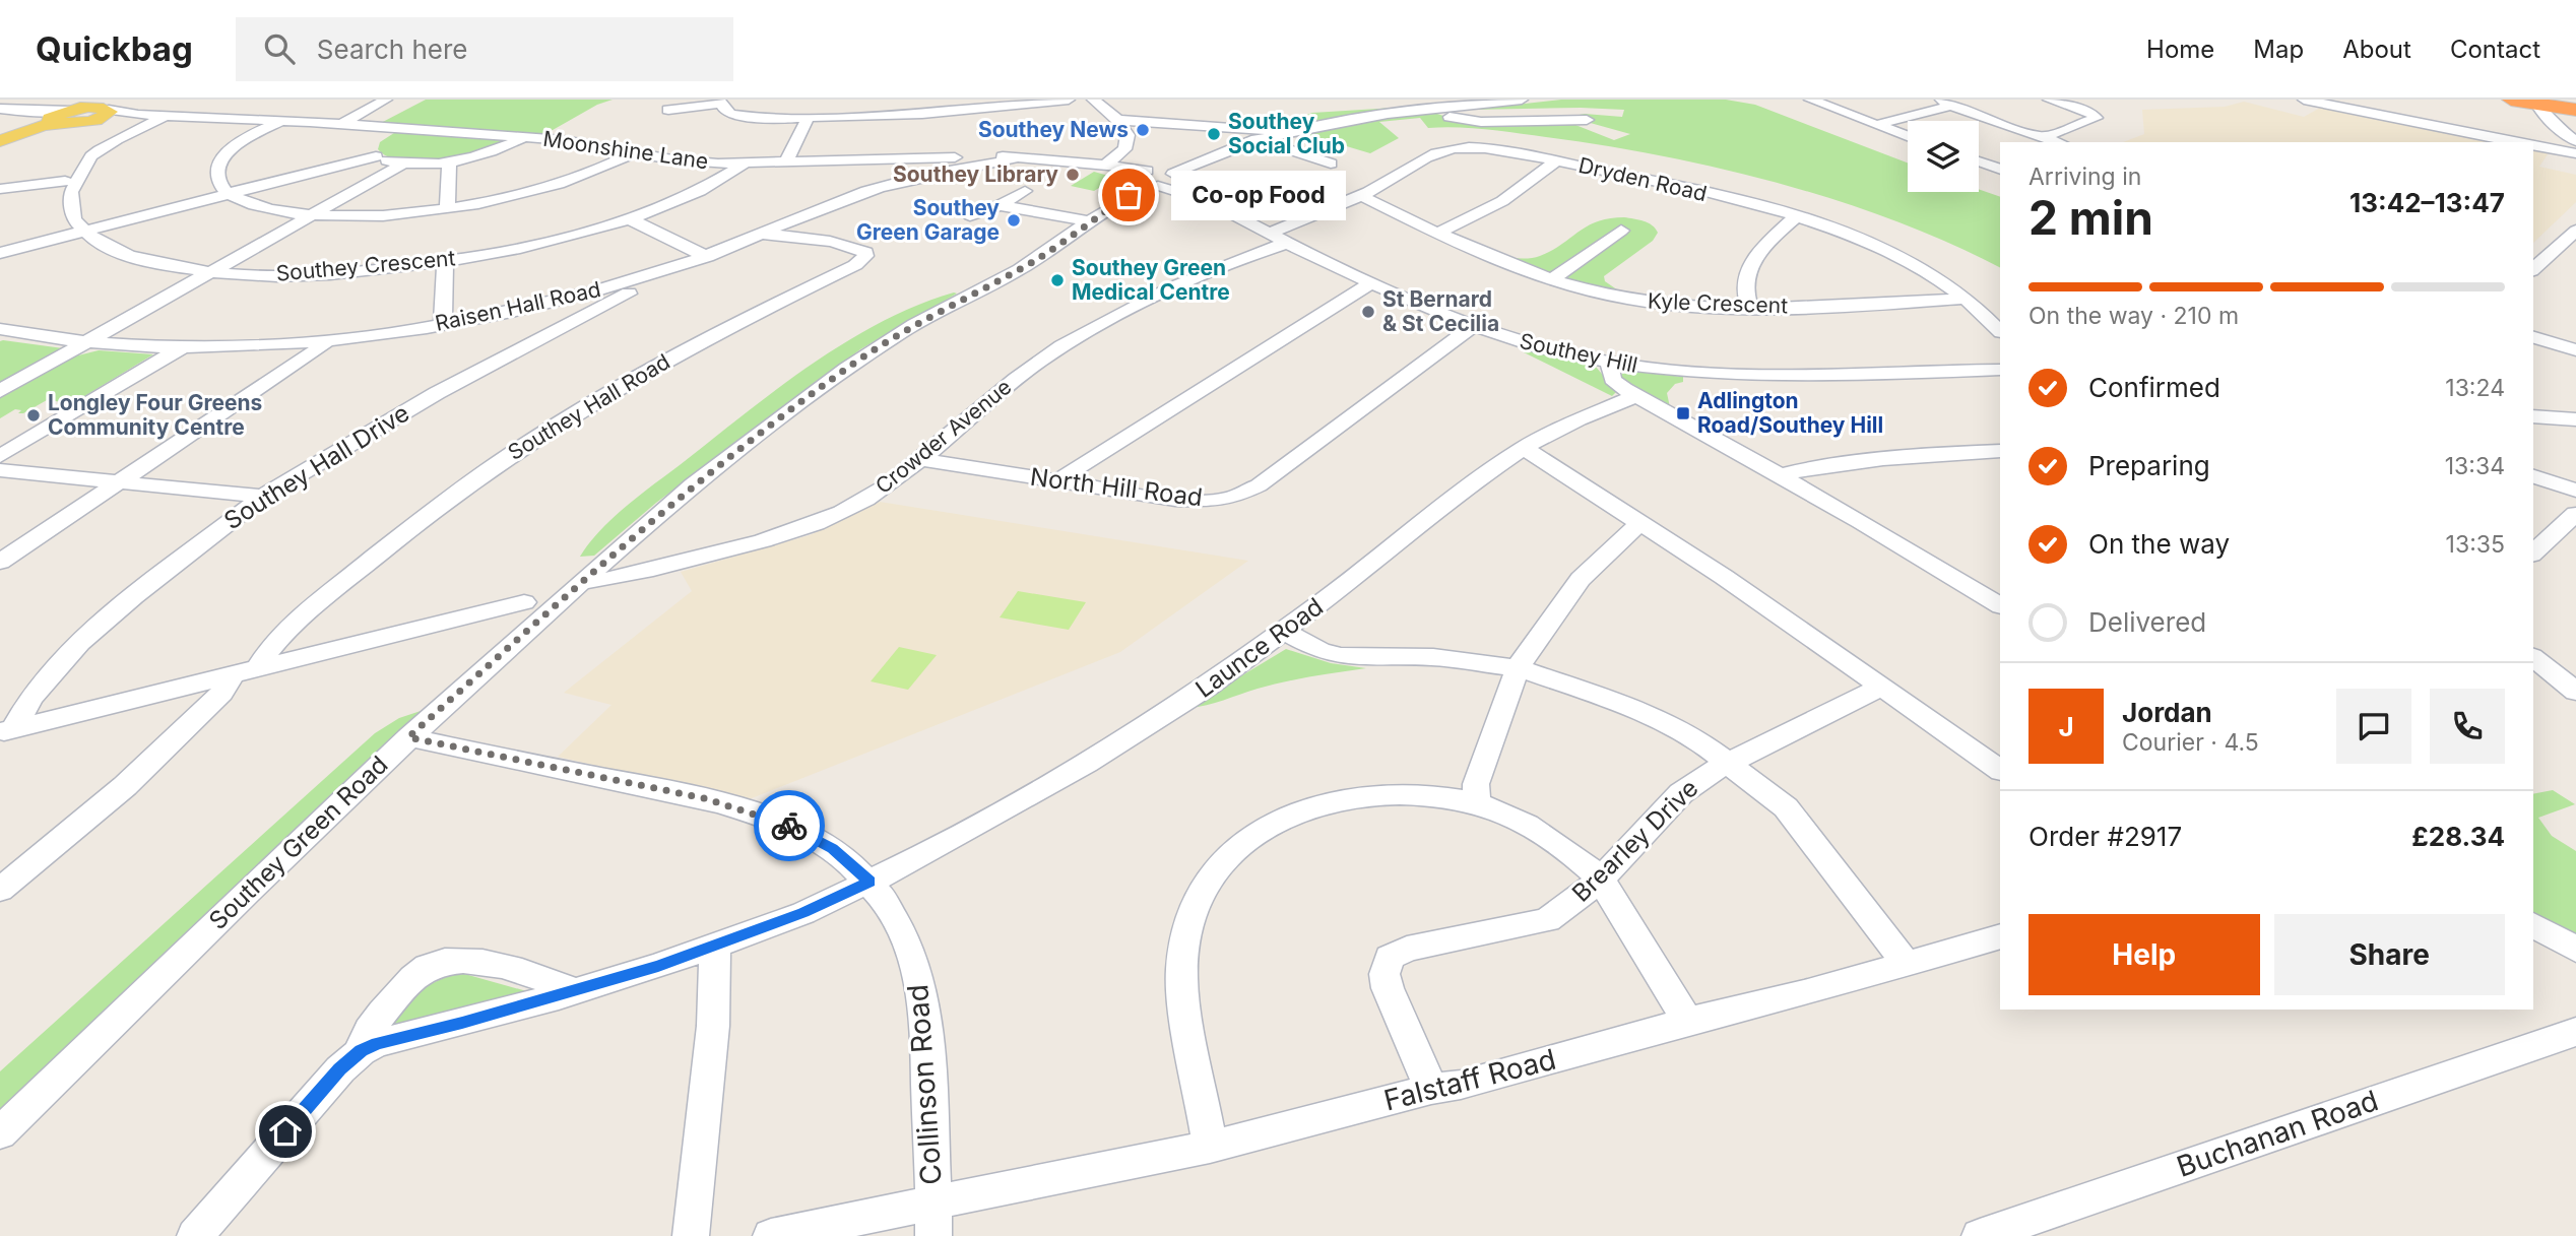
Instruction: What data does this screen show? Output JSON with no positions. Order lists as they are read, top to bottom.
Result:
{
  "streets": {
    "street": [
      "Moonshine Lane",
      "Dryden Road",
      "Southey Crescent",
      "Kyle Crescent",
      "Raisen Hall Road",
      "Southey Hill",
      "Southey Hall Road",
      "Crowder Avenue",
      "Southey Hall Drive",
      "North Hill Road",
      "Launce Road",
      "Brearley Drive",
      "Southey Green Road",
      "Falstaff Road",
      "Collinson Road",
      "Buchanan Road"
    ]
  },
  "crossings": [
    ["Moonshine Lane", "Southey Crescent"],
    ["Dryden Road", "Kyle Crescent"],
    ["Dryden Road", "Southey Hill"],
    ["Raisen Hall Road", "Southey Hall Drive"],
    ["Southey Hill", "Crowder Avenue"],
    ["Southey Hill", "North Hill Road"],
    ["Southey Hill", "Southey Green Road"],
    ["Crowder Avenue", "North Hill Road"],
    ["Crowder Avenue", "Southey Green Road"],
    ["Launce Road", "Collinson Road"],
    ["Brearley Drive", "Falstaff Road"],
    ["Southey Green Road", "Collinson Road"],
    ["Falstaff Road", "Collinson Road"]
  ],
  "places": {
    "other": [
      "Southey News",
      "Southey Social Club",
      "Southey Library",
      "Co-op Food",
      "Southey Green Garage",
      "Southey Green Medical Centre",
      "St Bernard & St Cecilia",
      "Longley Four Greens Community Centre"
    ],
    "transit": ["Adlington Road/Southey Hill"]
  },
  "page": {
    "header": "Quickbag",
    "search": "Search here",
    "nav": [
      "Home",
      "Map",
      "About",
      "Contact"
    ],
    "heading": ["2 min", "Arriving in", "13:42–13:47"],
    "panel": [
      "Jordan",
      "Courier · 4.5",
      "Order #2917",
      "£28.34"
    ],
    "bubble": "Co-op Food",
    "bar": "On the way · 210 m",
    "list": [
      ["Confirmed", "13:24"],
      ["Preparing", "13:34"],
      ["On the way", "13:35"],
      "Delivered"
    ],
    "round": "J",
    "buttons": ["Help", "Share"]
  }
}
